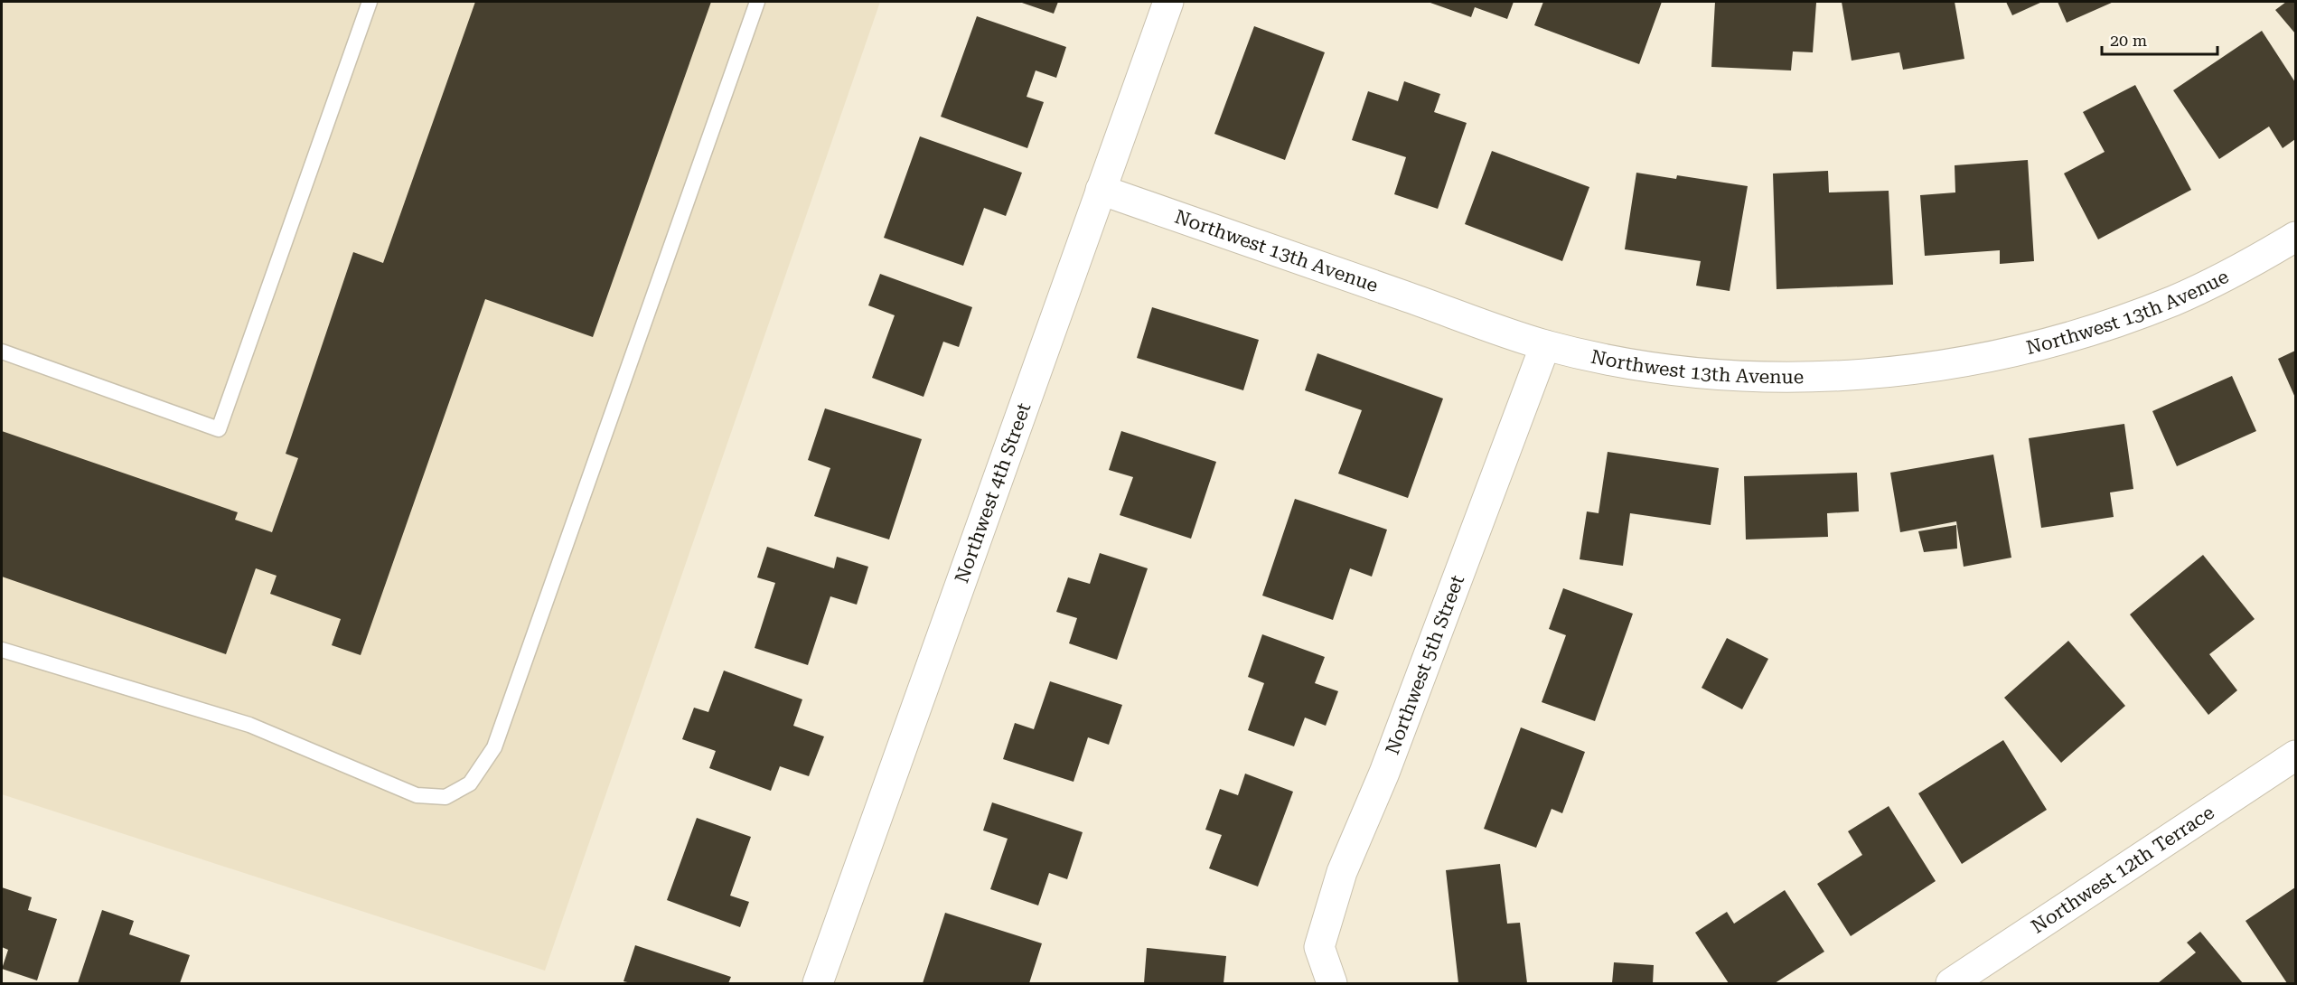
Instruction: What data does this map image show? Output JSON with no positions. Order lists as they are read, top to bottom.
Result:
{
  "streets": {
    "street": [
      "Northwest 13th Avenue",
      "Northwest 4th Street",
      "Northwest 5th Street",
      "Northwest 12th Terrace"
    ]
  },
  "crossings": [
    ["Northwest 13th Avenue", "Northwest 4th Street"],
    ["Northwest 13th Avenue", "Northwest 5th Street"]
  ],
  "scale_bar": "20 m"
}
